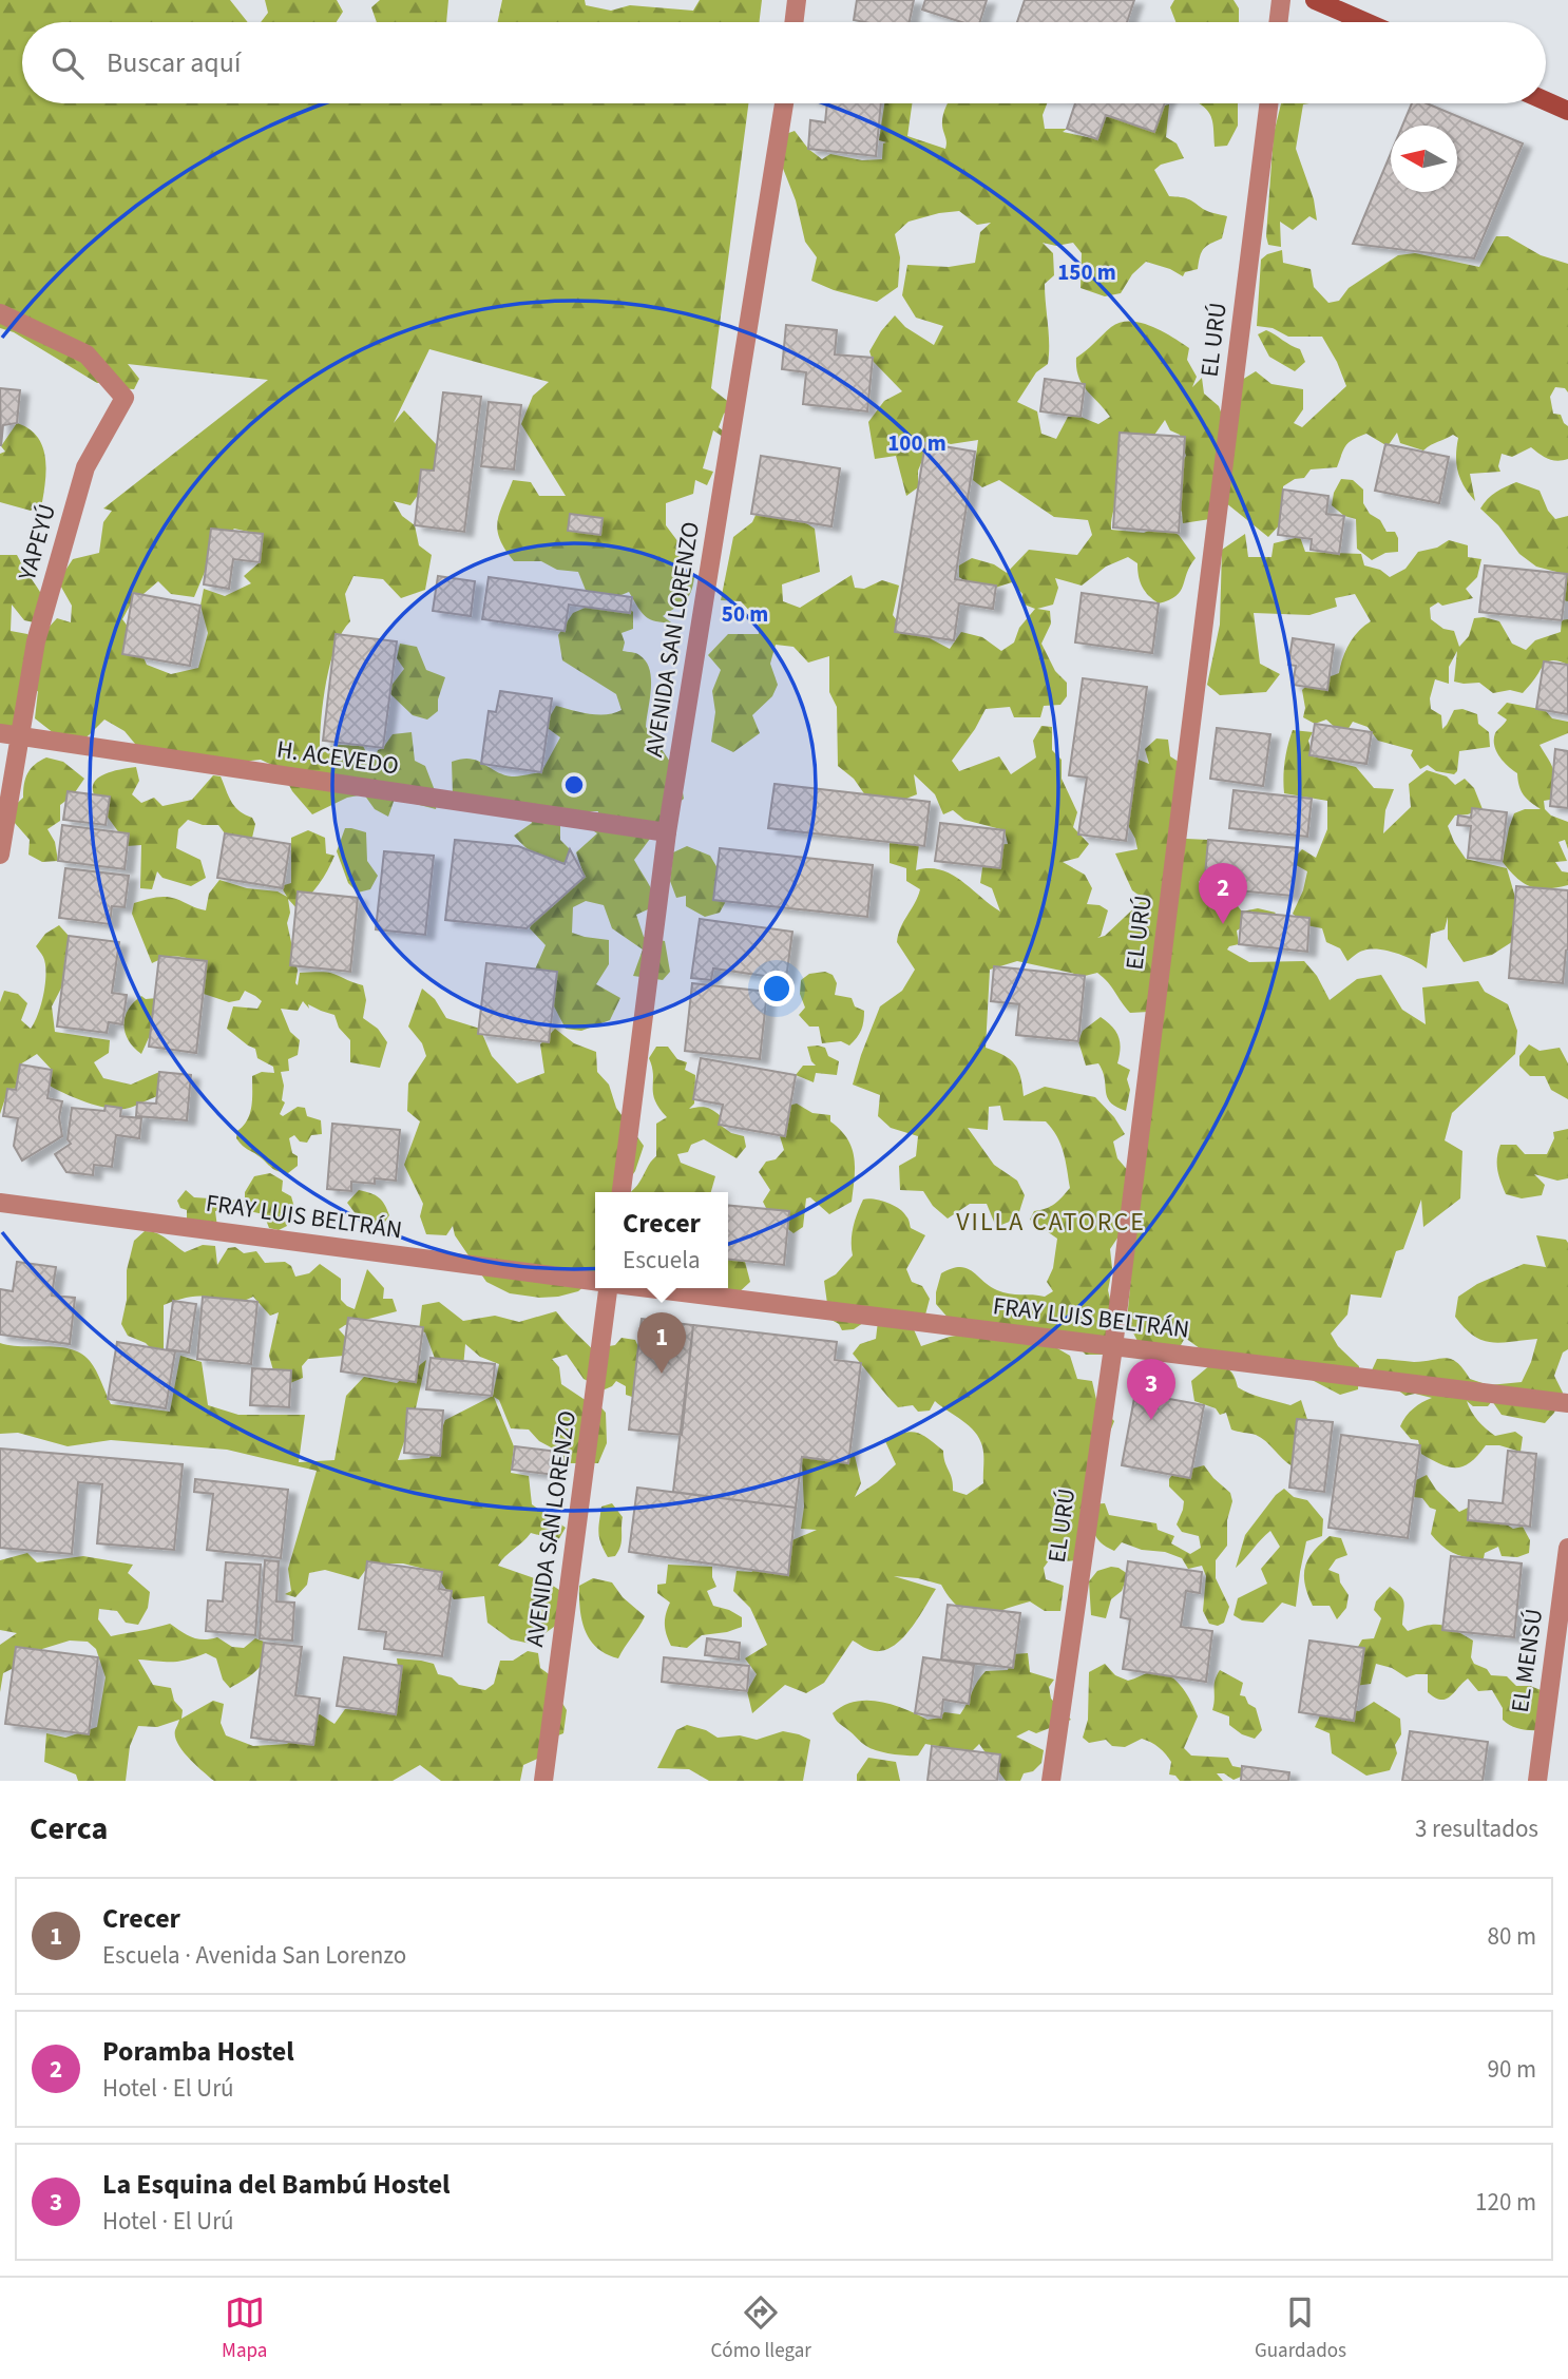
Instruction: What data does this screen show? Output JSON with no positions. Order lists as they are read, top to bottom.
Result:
{
  "streets": {
    "street": [
      "EL URÚ",
      "YAPEYÚ",
      "AVENIDA SAN LORENZO",
      "H. ACEVEDO",
      "FRAY LUIS BELTRÁN",
      "EL MENSÚ"
    ]
  },
  "crossings": [
    ["EL URÚ", "FRAY LUIS BELTRÁN"],
    ["YAPEYÚ", "H. ACEVEDO"],
    ["AVENIDA SAN LORENZO", "H. ACEVEDO"]
  ],
  "districts": ["VILLA CATORCE"],
  "north": "left",
  "page": {
    "search": "Buscar aquí",
    "pins": ["2", "1", "3"],
    "popup": ["Crecer", "Escuela"],
    "heading": ["Cerca", "3 resultados"],
    "list": [
      {
        "mark": "1",
        "name": "Crecer",
        "note": "Escuela · Avenida San Lorenzo",
        "value": "80 m"
      },
      {
        "mark": "2",
        "name": "Poramba Hostel",
        "note": "Hotel · El Urú",
        "value": "90 m"
      },
      {
        "mark": "3",
        "name": "La Esquina del Bambú Hostel",
        "note": "Hotel · El Urú",
        "value": "120 m"
      }
    ],
    "nav": ["Mapa", "Cómo llegar", "Guardados"]
  },
  "rings": ["150 m", "100 m", "50 m"]
}
